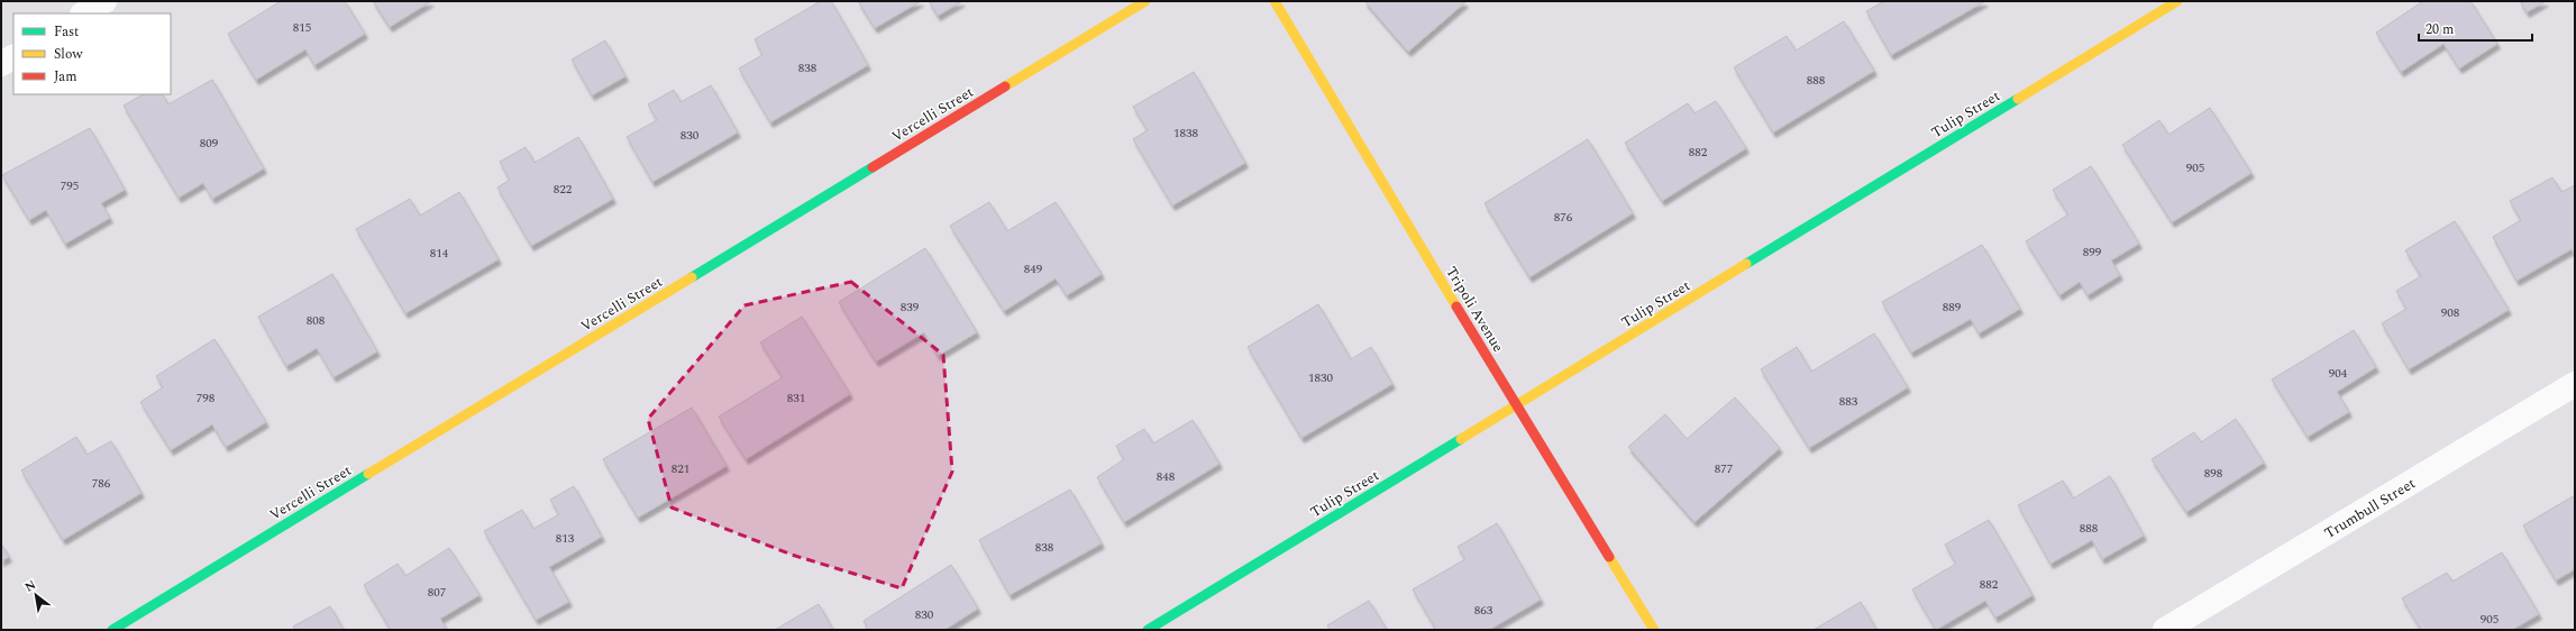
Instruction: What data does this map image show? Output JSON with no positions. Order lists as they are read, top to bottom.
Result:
{
  "streets": {
    "street": [
      "Vercelli Street",
      "Tulip Street",
      "Tripoli Avenue",
      "Trumbull Street"
    ]
  },
  "crossings": [
    ["Tulip Street", "Tripoli Avenue"]
  ],
  "house_numbers": [
    "815",
    "838",
    "888",
    "1838",
    "830",
    "809",
    "882",
    "905",
    "795",
    "822",
    "876",
    "899",
    "814",
    "849",
    "839",
    "889",
    "908",
    "808",
    "904",
    "1830",
    "798",
    "831",
    "883",
    "821",
    "877",
    "898",
    "848",
    "786",
    "888",
    "813",
    "838",
    "882",
    "807",
    "863",
    "830",
    "905"
  ],
  "legend": ["Fast", "Slow", "Jam"],
  "scale_bar": "20 m",
  "north": "top left"
}
